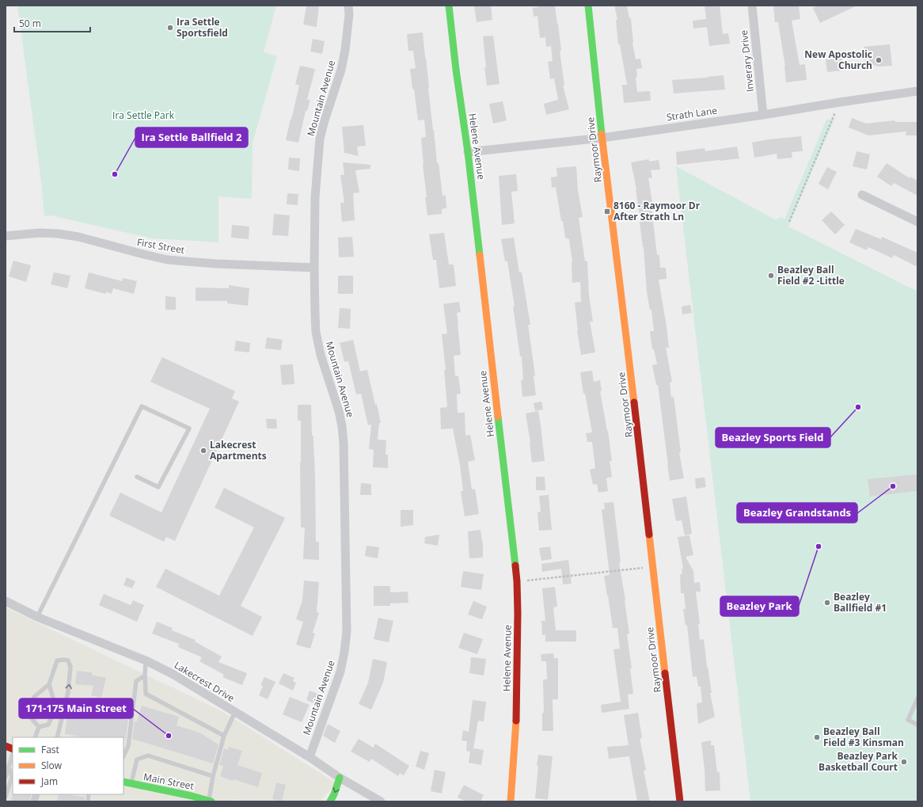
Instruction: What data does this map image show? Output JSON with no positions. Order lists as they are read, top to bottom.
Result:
{
  "streets": {
    "street": [
      "Inverary Drive",
      "Mountain Avenue",
      "Strath Lane",
      "Helene Avenue",
      "Raymoor Drive",
      "First Street",
      "Lakecrest Drive",
      "Main Street"
    ]
  },
  "crossings": [
    ["Inverary Drive", "Strath Lane"],
    ["Mountain Avenue", "First Street"],
    ["Mountain Avenue", "Lakecrest Drive"],
    ["Strath Lane", "Helene Avenue"],
    ["Strath Lane", "Raymoor Drive"]
  ],
  "parks": ["Ira Settle Park"],
  "places": {
    "other": [
      "Ira Settle Sportsfield",
      "New Apostolic Church",
      "Ira Settle Ballfield 2",
      "Beazley Ball Field #2 -Little",
      "Beazley Sports Field",
      "Lakecrest Apartments",
      "Beazley Grandstands",
      "Beazley Park",
      "Beazley Ballfield #1",
      "171-175 Main Street",
      "Beazley Ball Field #3 Kinsman",
      "Beazley Park Basketball Court"
    ],
    "transit": ["8160 - Raymoor Dr After Strath Ln"]
  },
  "legend": ["Fast", "Slow", "Jam"],
  "scale_bar": "50 m"
}
